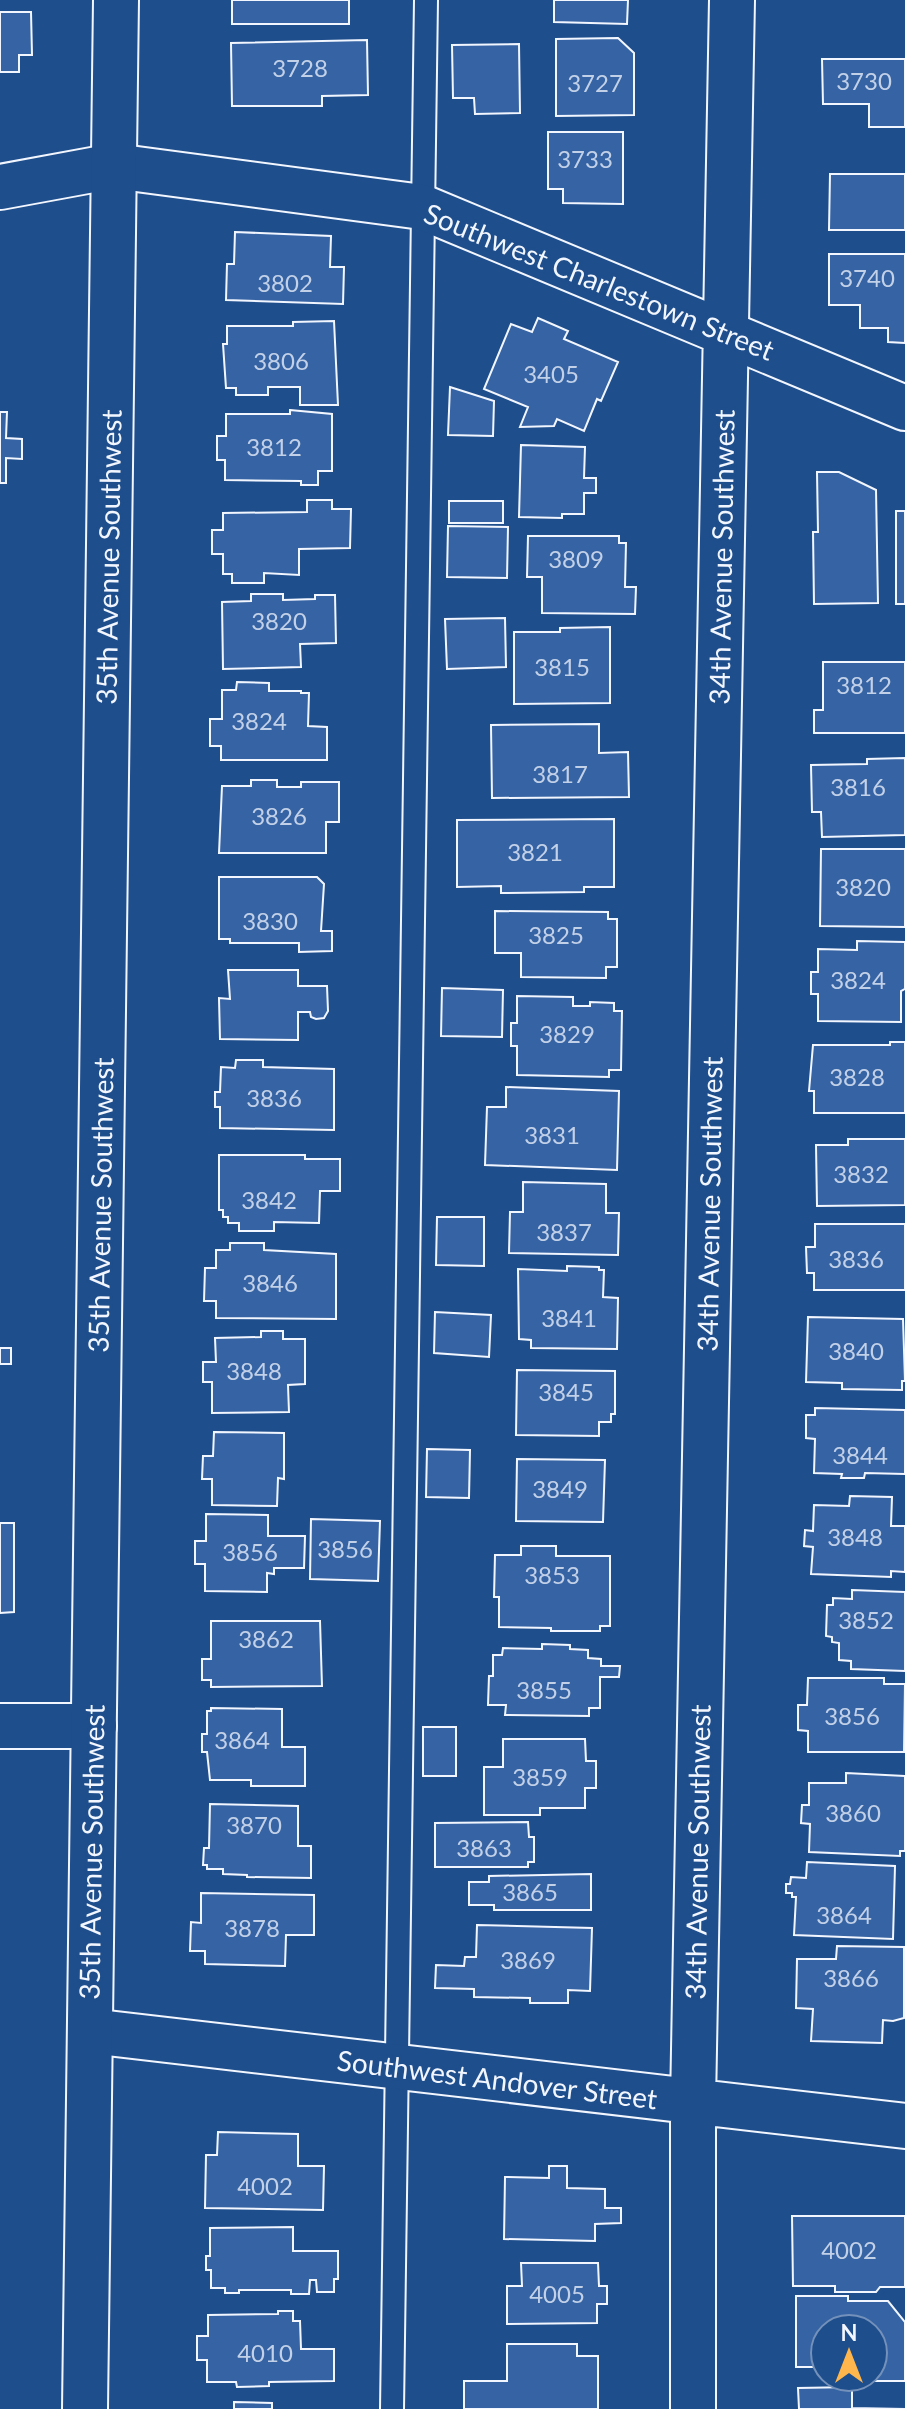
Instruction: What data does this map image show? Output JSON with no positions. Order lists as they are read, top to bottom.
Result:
{
  "streets": {
    "street": [
      "Southwest Charlestown Street",
      "35th Avenue Southwest",
      "34th Avenue Southwest",
      "Southwest Andover Street"
    ]
  },
  "crossings": [
    ["Southwest Charlestown Street", "35th Avenue Southwest"],
    ["Southwest Charlestown Street", "34th Avenue Southwest"],
    ["35th Avenue Southwest", "Southwest Andover Street"],
    ["34th Avenue Southwest", "Southwest Andover Street"]
  ],
  "house_numbers": [
    "3728",
    "3730",
    "3727",
    "3733",
    "3740",
    "3802",
    "3806",
    "3405",
    "3812",
    "3809",
    "3820",
    "3815",
    "3812",
    "3824",
    "3817",
    "3816",
    "3826",
    "3821",
    "3820",
    "3830",
    "3825",
    "3824",
    "3829",
    "3828",
    "3836",
    "3831",
    "3832",
    "3842",
    "3837",
    "3836",
    "3846",
    "3841",
    "3840",
    "3848",
    "3845",
    "3844",
    "3849",
    "3848",
    "3856",
    "3856",
    "3853",
    "3852",
    "3862",
    "3855",
    "3856",
    "3864",
    "3859",
    "3860",
    "3870",
    "3863",
    "3865",
    "3864",
    "3878",
    "3869",
    "3866",
    "4002",
    "4002",
    "4005",
    "4010"
  ],
  "north": "top"
}
